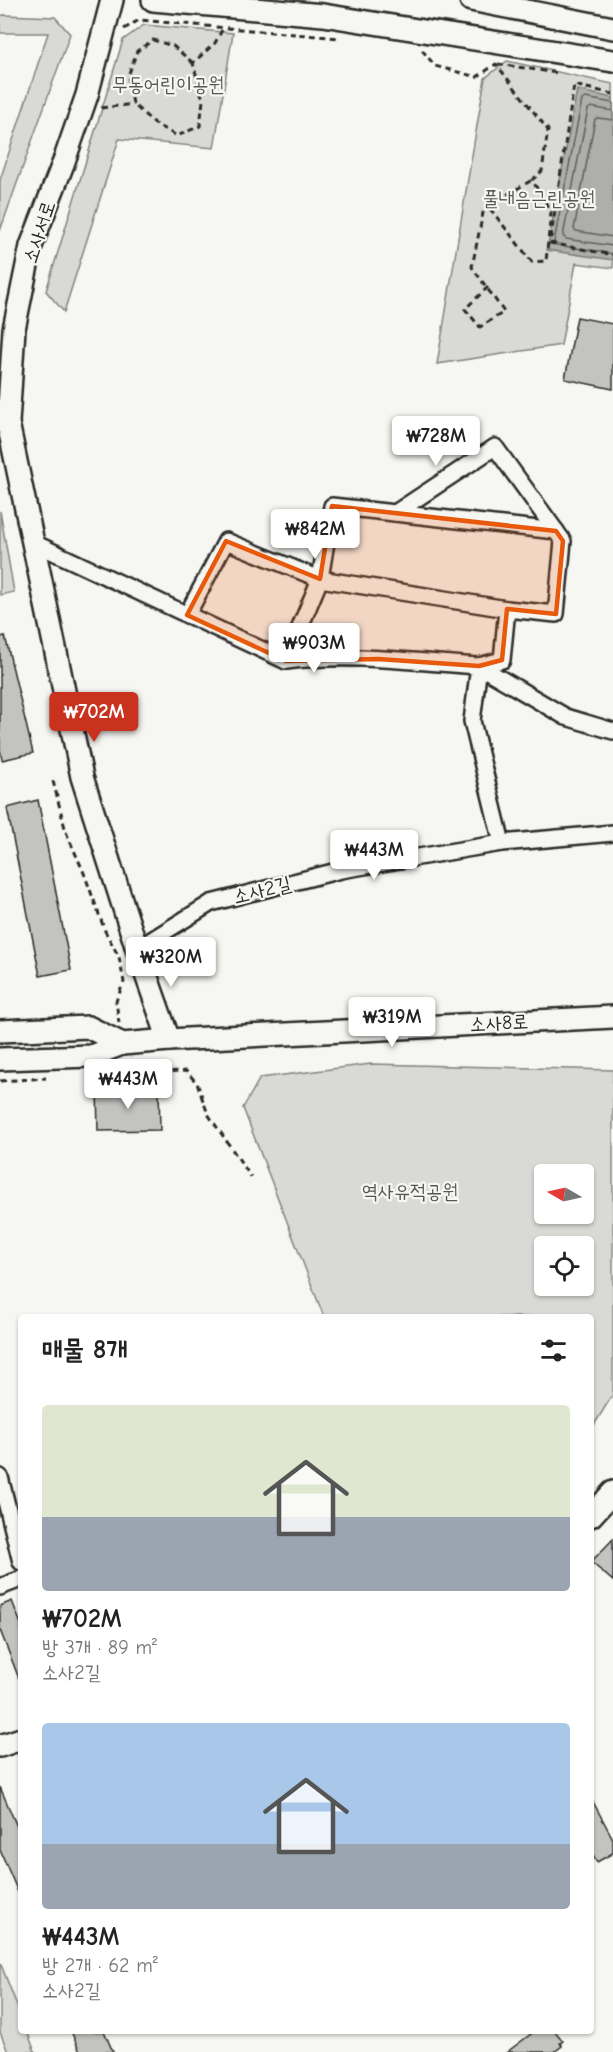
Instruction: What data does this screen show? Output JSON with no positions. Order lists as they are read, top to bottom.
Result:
{
  "streets": {
    "street": ["소사서로", "소사2길", "소사8로"]
  },
  "parks": ["무동어린이공원", "풀내음근린공원", "역사유적공원"],
  "north": "left",
  "page": {
    "price": [
      "₩728M",
      "₩842M",
      "₩903M",
      "₩702M",
      "₩443M",
      "₩320M",
      "₩319M",
      "₩443M"
    ],
    "heading": "매물 8개",
    "list": [
      {
        "name": "₩702M",
        "note": "방 3개 · 89 m² · 소사2길"
      },
      {
        "name": "₩443M",
        "note": "방 2개 · 62 m² · 소사2길"
      }
    ]
  }
}
